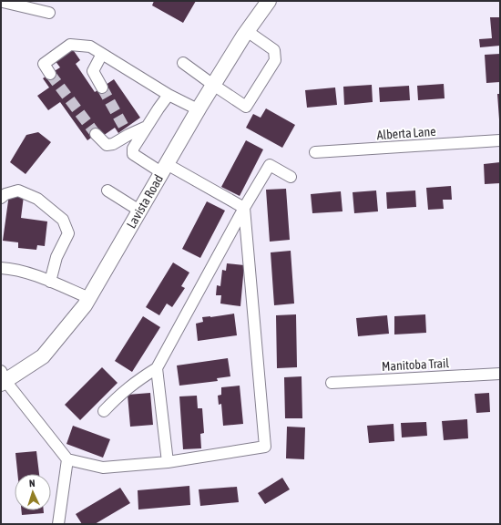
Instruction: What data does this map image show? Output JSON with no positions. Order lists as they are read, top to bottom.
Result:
{
  "streets": {
    "main road": ["Lavista Road"],
    "street": ["Alberta Lane", "Manitoba Trail"]
  },
  "north": "top"
}
